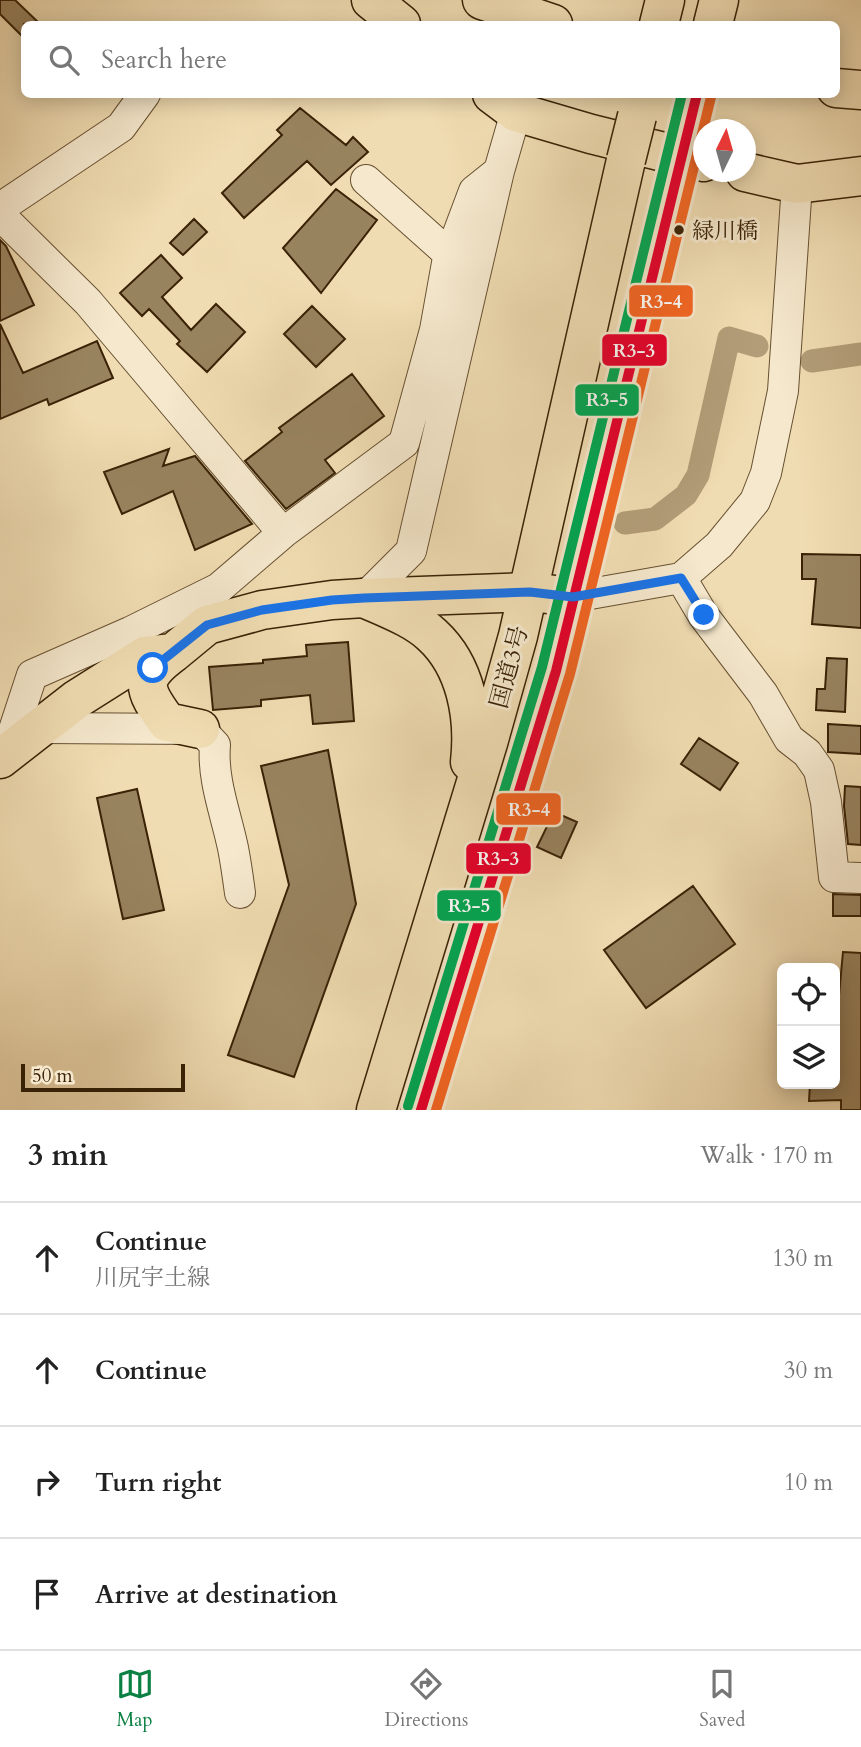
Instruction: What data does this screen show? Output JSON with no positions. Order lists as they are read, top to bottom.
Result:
{
  "streets": {
    "main road": ["国道3号"]
  },
  "places": ["緑川橋"],
  "lines": ["transit line R3-3", "transit line R3-4", "transit line R3-5"],
  "scale_bar": "50 m",
  "north": "top",
  "page": {
    "search": "Search here",
    "scale": "50 m",
    "heading": ["3 min", "Walk · 170 m"],
    "list": [
      ["Continue", "川尻宇土線", "130 m"],
      ["Continue", "30 m"],
      ["Turn right", "10 m"],
      "Arrive at destination"
    ],
    "nav": ["Map", "Directions", "Saved"]
  }
}
